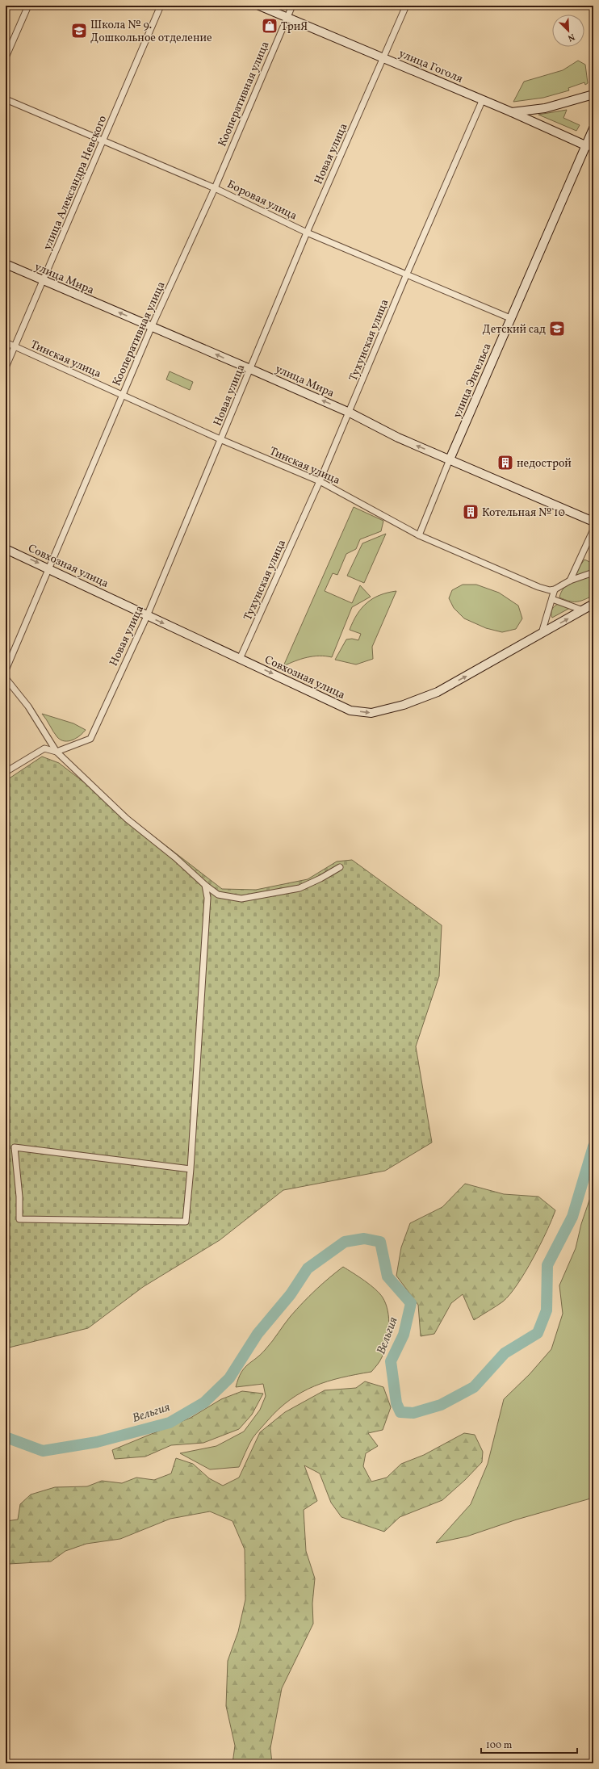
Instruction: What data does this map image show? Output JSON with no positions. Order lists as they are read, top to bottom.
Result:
{
  "streets": {
    "main road": [
      "улица Гоголя",
      "улица Мира",
      "улица Энгельса",
      "Совхозная улица"
    ],
    "street": [
      "Кооперативная улица",
      "Новая улица",
      "улица Александра Невского",
      "Боровая улица",
      "Тухунская улица",
      "Тинская улица"
    ]
  },
  "crossings": [
    ["улица Гоголя", "Кооперативная улица"],
    ["улица Гоголя", "Новая улица"],
    ["улица Гоголя", "Тухунская улица"],
    ["улица Гоголя", "улица Энгельса"],
    ["Кооперативная улица", "Боровая улица"],
    ["Кооперативная улица", "улица Мира"],
    ["Кооперативная улица", "Тинская улица"],
    ["Кооперативная улица", "Совхозная улица"],
    ["Новая улица", "Боровая улица"],
    ["Новая улица", "улица Мира"],
    ["Новая улица", "Тинская улица"],
    ["Новая улица", "Совхозная улица"],
    ["улица Александра Невского", "Боровая улица"],
    ["улица Александра Невского", "улица Мира"],
    ["улица Александра Невского", "Тинская улица"],
    ["Боровая улица", "Тухунская улица"],
    ["Боровая улица", "улица Энгельса"],
    ["улица Мира", "Тухунская улица"],
    ["улица Мира", "улица Энгельса"],
    ["Тухунская улица", "Тинская улица"],
    ["Тухунская улица", "Совхозная улица"],
    ["Тинская улица", "улица Энгельса"]
  ],
  "one_way": ["улица Мира", "Совхозная улица"],
  "water": ["Вельгия"],
  "places": {
    "shop": ["ТриЯ"],
    "school or university": ["Школа № 9. Дошкольное отделение", "Детский сад"],
    "building": ["недострой", "Котельная № 10"]
  },
  "scale_bar": "100 m",
  "north": "bottom right"
}
